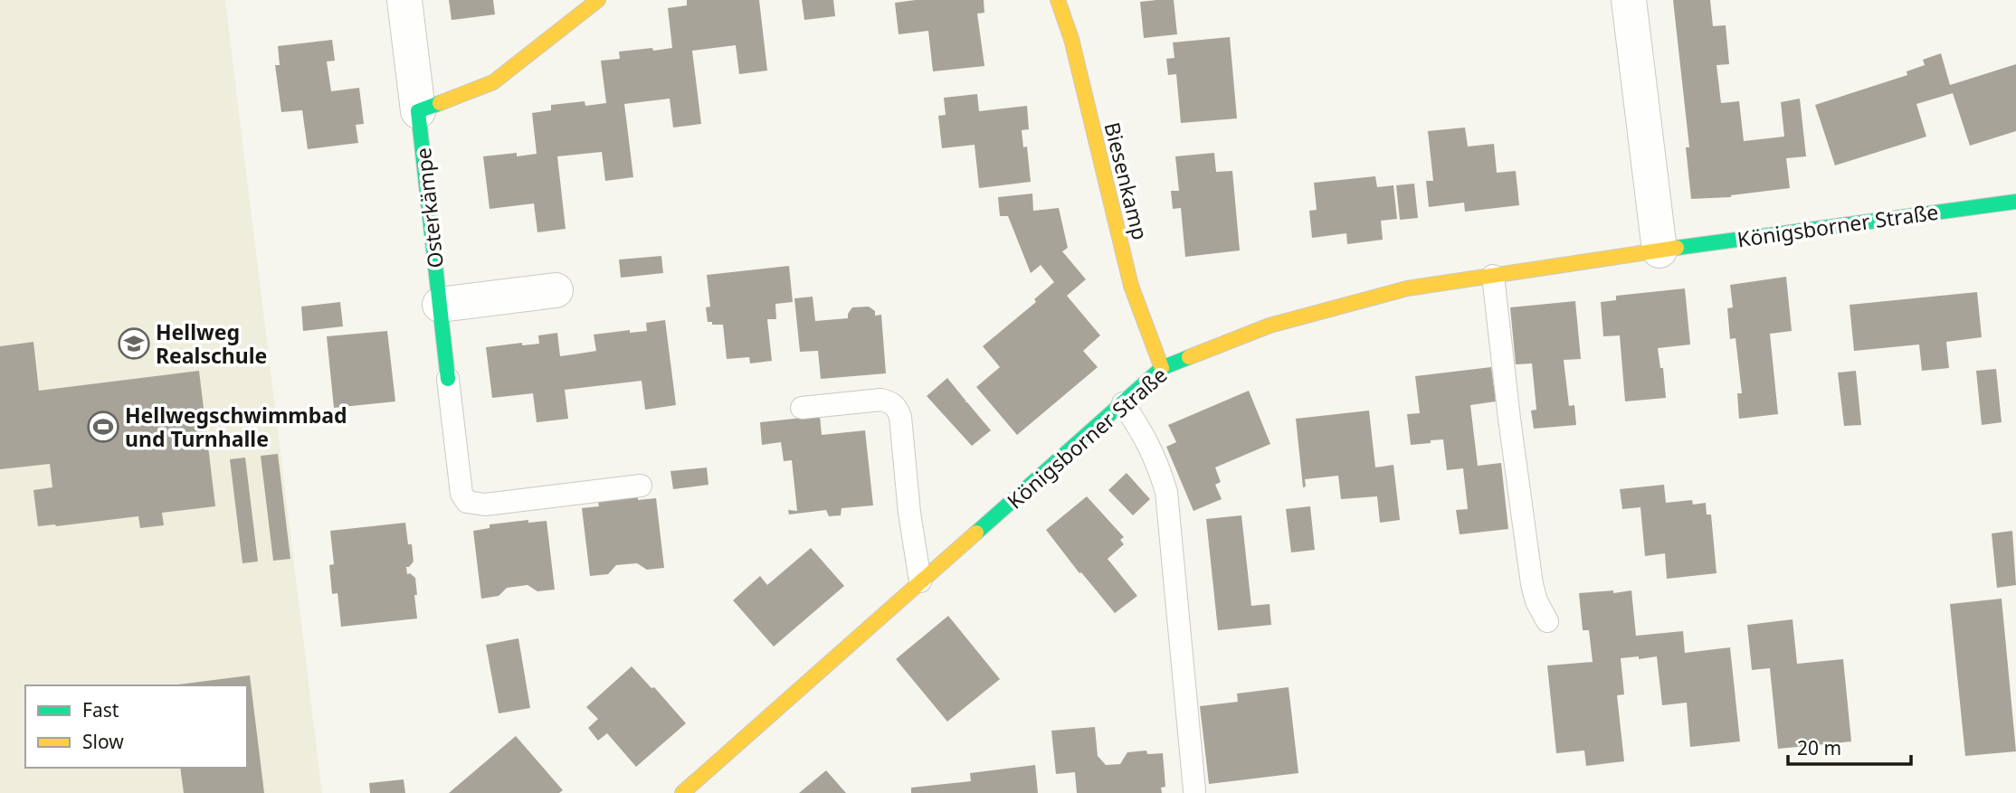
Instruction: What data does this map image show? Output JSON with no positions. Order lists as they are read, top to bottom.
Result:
{
  "streets": {
    "street": ["Biesenkamp", "Osterkämpe", "Königsborner Straße"]
  },
  "crossings": [
    ["Biesenkamp", "Königsborner Straße"]
  ],
  "places": {
    "school or university": ["Hellweg Realschule"],
    "sports": ["Hellwegschwimmbad und Turnhalle"]
  },
  "legend": ["Fast", "Slow"],
  "scale_bar": "20 m"
}
